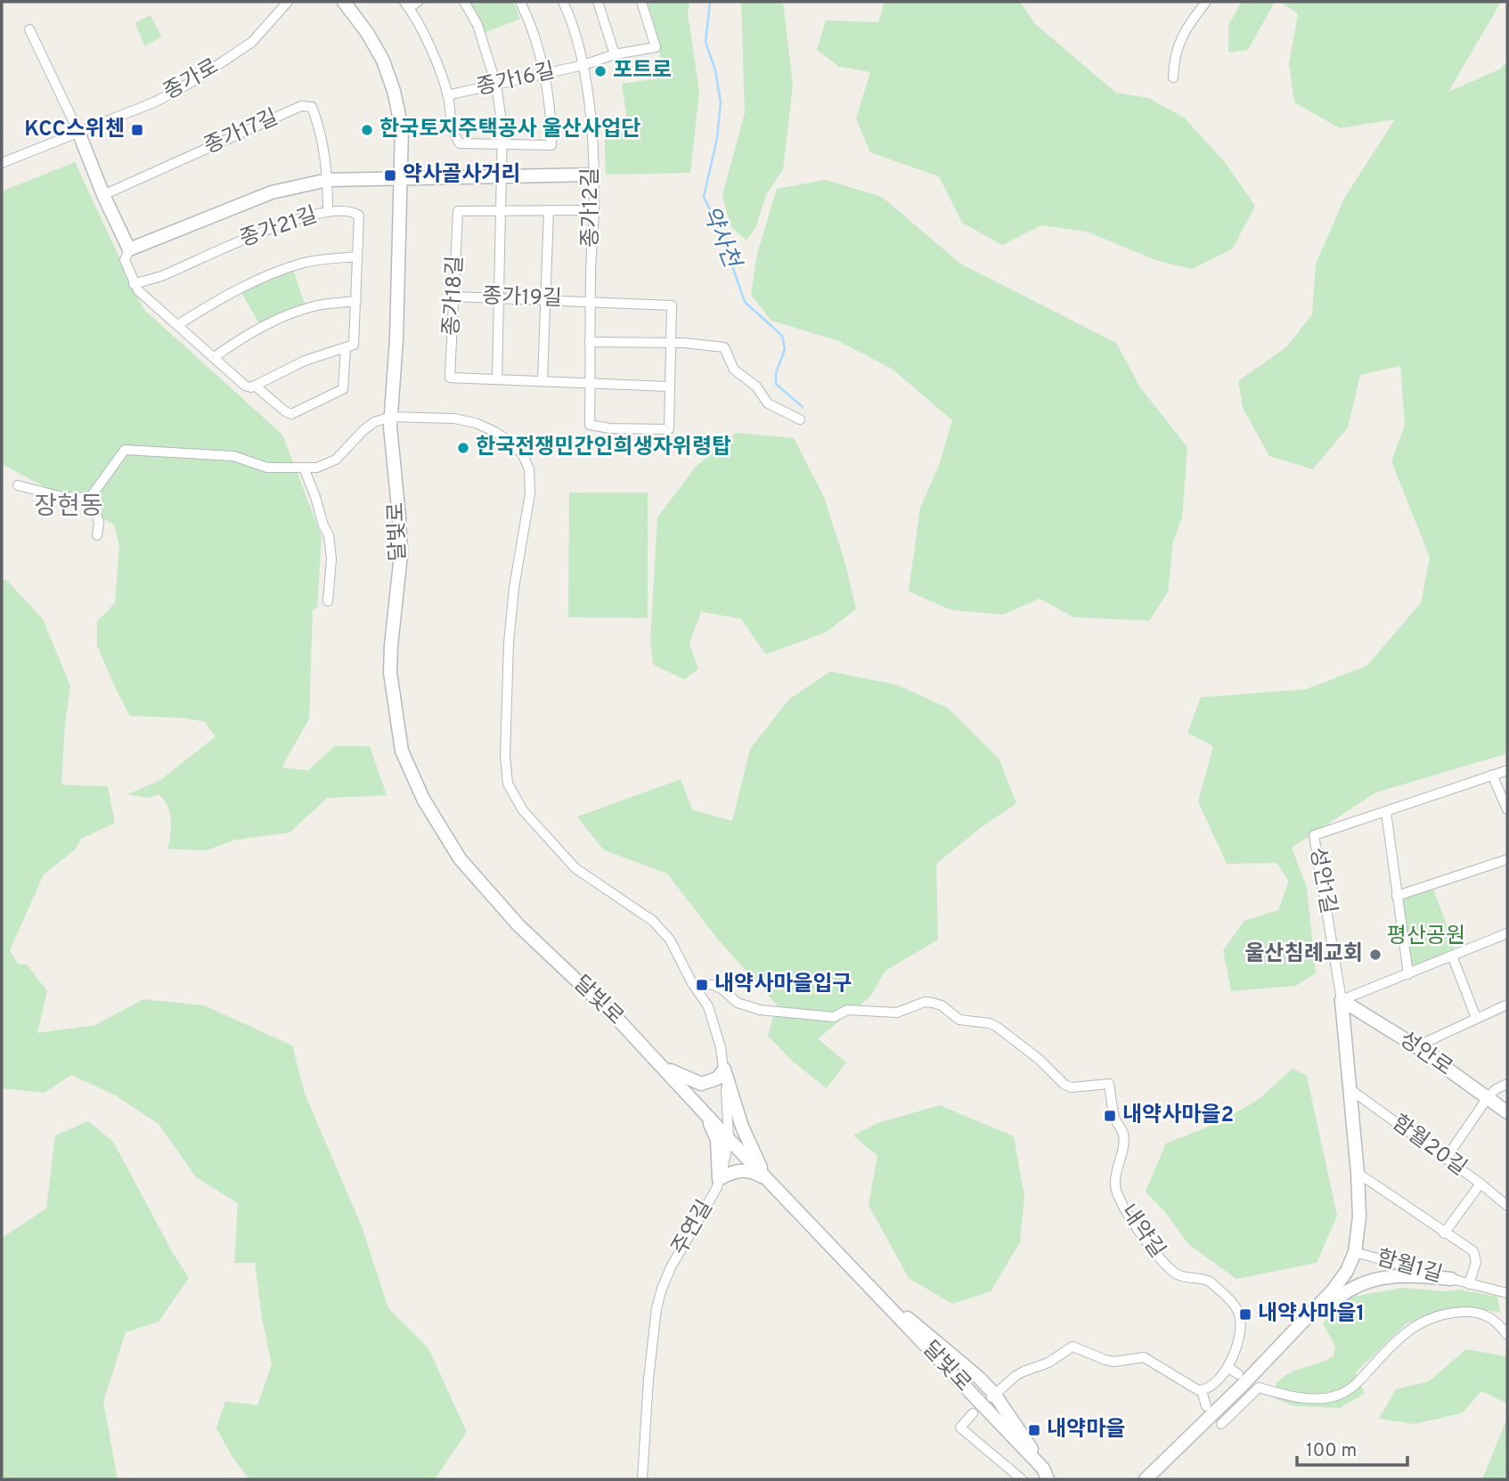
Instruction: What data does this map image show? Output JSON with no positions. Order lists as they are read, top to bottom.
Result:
{
  "streets": {
    "main road": ["달빛로", "성안로", "함월1길"],
    "street": [
      "종가로",
      "종가16길",
      "종가17길",
      "종가12길",
      "종가21길",
      "종가18길",
      "종가19길",
      "성안1길",
      "함월20길",
      "주연길",
      "내약길"
    ]
  },
  "crossings": [
    ["종가16길", "종가12길"],
    ["종가12길", "종가18길"],
    ["종가12길", "종가19길"],
    ["종가18길", "종가19길"],
    ["달빛로", "주연길"],
    ["성안1길", "성안로"],
    ["성안1길", "함월1길"],
    ["성안로", "함월1길"],
    ["함월20길", "함월1길"],
    ["주연길", "내약길"]
  ],
  "districts": ["장현동"],
  "water": ["약사천"],
  "parks": ["평산공원"],
  "places": {
    "other": [
      "포트로",
      "한국토지주택공사 울산사업단",
      "한국전쟁민간인희생자위령탑",
      "울산침례교회"
    ],
    "transit": [
      "KCC스위첸",
      "약사골사거리",
      "내약사마을입구",
      "내약사마을2",
      "내약사마을1",
      "내약마을"
    ]
  },
  "scale_bar": "100 m"
}
